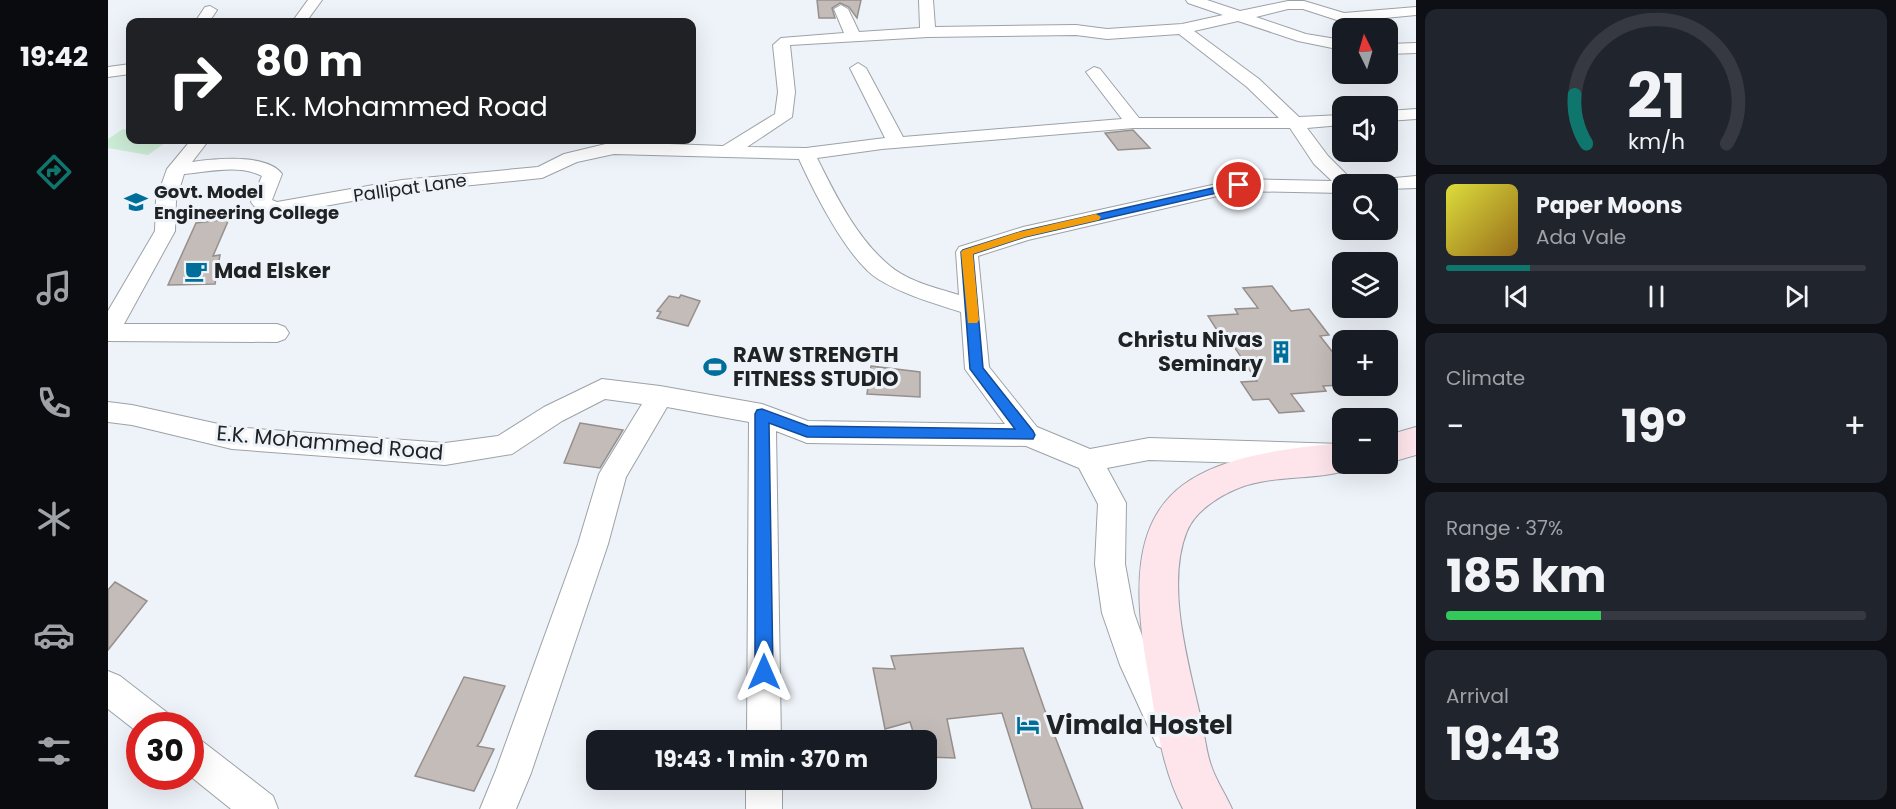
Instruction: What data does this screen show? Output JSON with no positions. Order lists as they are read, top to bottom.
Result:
{
  "streets": {
    "street": ["Pallipat Lane", "E.K. Mohammed Road"]
  },
  "places": {
    "school or university": ["Govt. Model Engineering College"],
    "cafe": ["Mad Elsker"],
    "building": ["Christu Nivas Seminary"],
    "sports": ["RAW STRENGTH FITNESS STUDIO"],
    "hotel": ["Vimala Hostel"]
  },
  "north": "top",
  "page": {
    "tabs": "19:42",
    "map_buttons": ["+", "−"],
    "turn": ["80 m", "E.K. Mohammed Road"],
    "song": ["Paper Moons", "Ada Vale"],
    "tile": [
      "Climate",
      ["Range · 37%", "185 km"],
      ["Arrival", "19:43"]
    ],
    "heat": ["−", "19°", "+"],
    "limit": "30",
    "trip": "19:43 · 1 min · 370 m",
    "gauge": ["21", "km/h"]
  }
}
